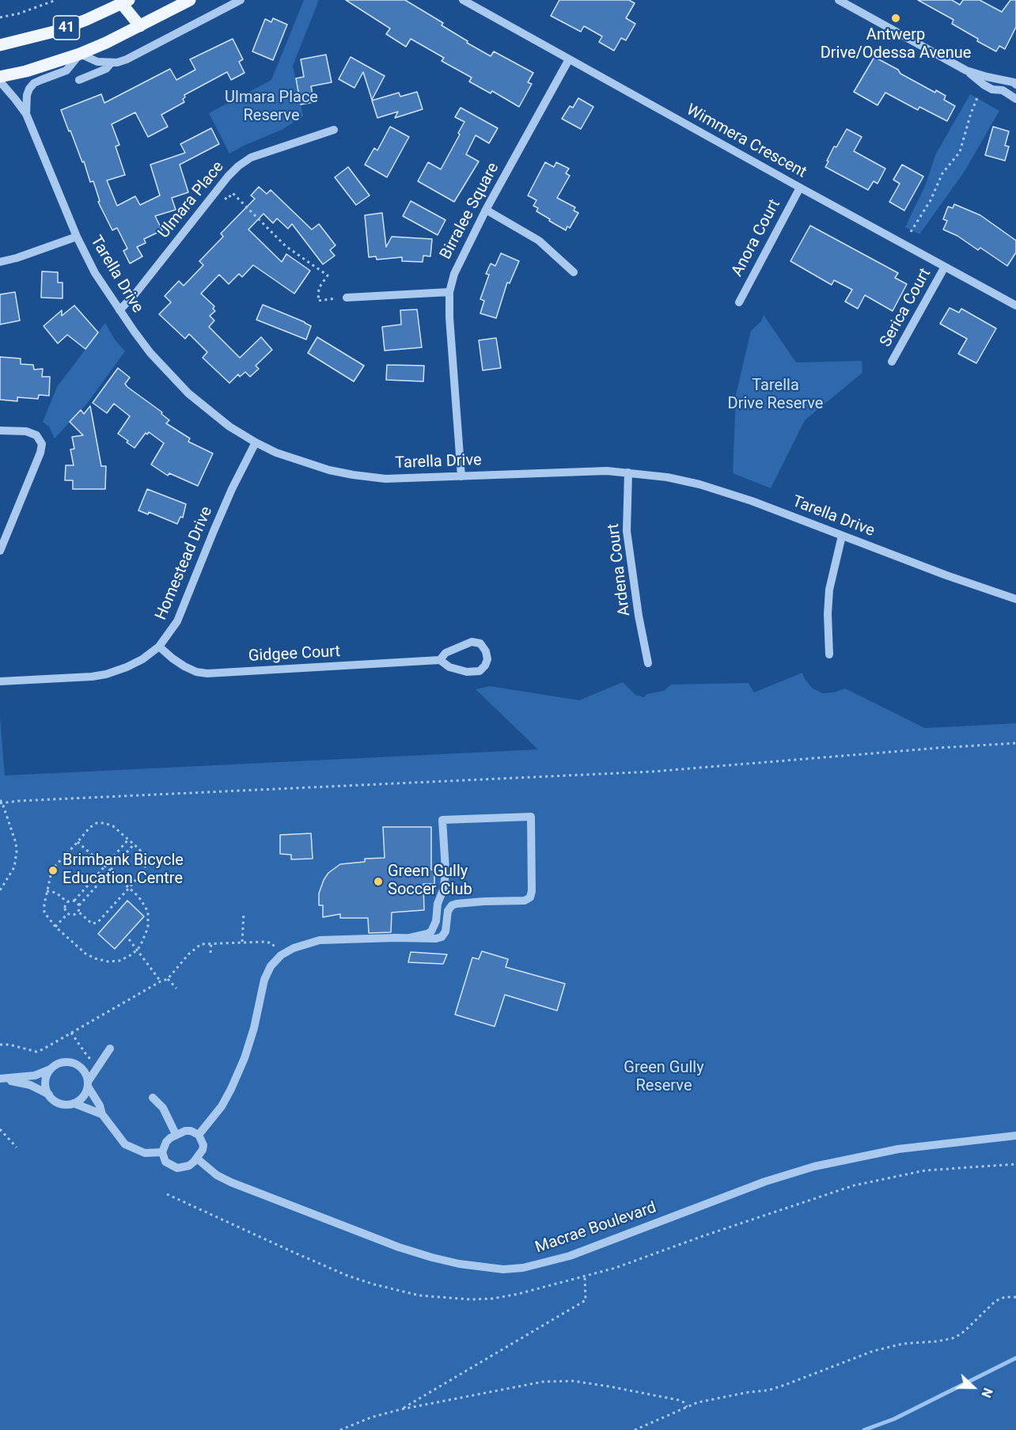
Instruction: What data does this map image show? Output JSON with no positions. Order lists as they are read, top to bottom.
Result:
{
  "streets": {
    "main road": ["41"],
    "street": [
      "Wimmera Crescent",
      "Ulmara Place",
      "Birralee Square",
      "Anora Court",
      "Tarella Drive",
      "Serica Court",
      "Homestead Drive",
      "Ardena Court",
      "Gidgee Court",
      "Macrae Boulevard"
    ]
  },
  "crossings": [
    ["41", "Tarella Drive"],
    ["Wimmera Crescent", "Birralee Square"],
    ["Wimmera Crescent", "Anora Court"],
    ["Wimmera Crescent", "Serica Court"],
    ["Ulmara Place", "Tarella Drive"],
    ["Birralee Square", "Tarella Drive"],
    ["Tarella Drive", "Homestead Drive"],
    ["Tarella Drive", "Ardena Court"],
    ["Homestead Drive", "Gidgee Court"]
  ],
  "parks": ["Ulmara Place Reserve", "Tarella Drive Reserve", "Green Gully Reserve"],
  "places": ["Antwerp Drive/Odessa Avenue", "Brimbank Bicycle Education Centre", "Green Gully Soccer Club"],
  "north": "right"
}
